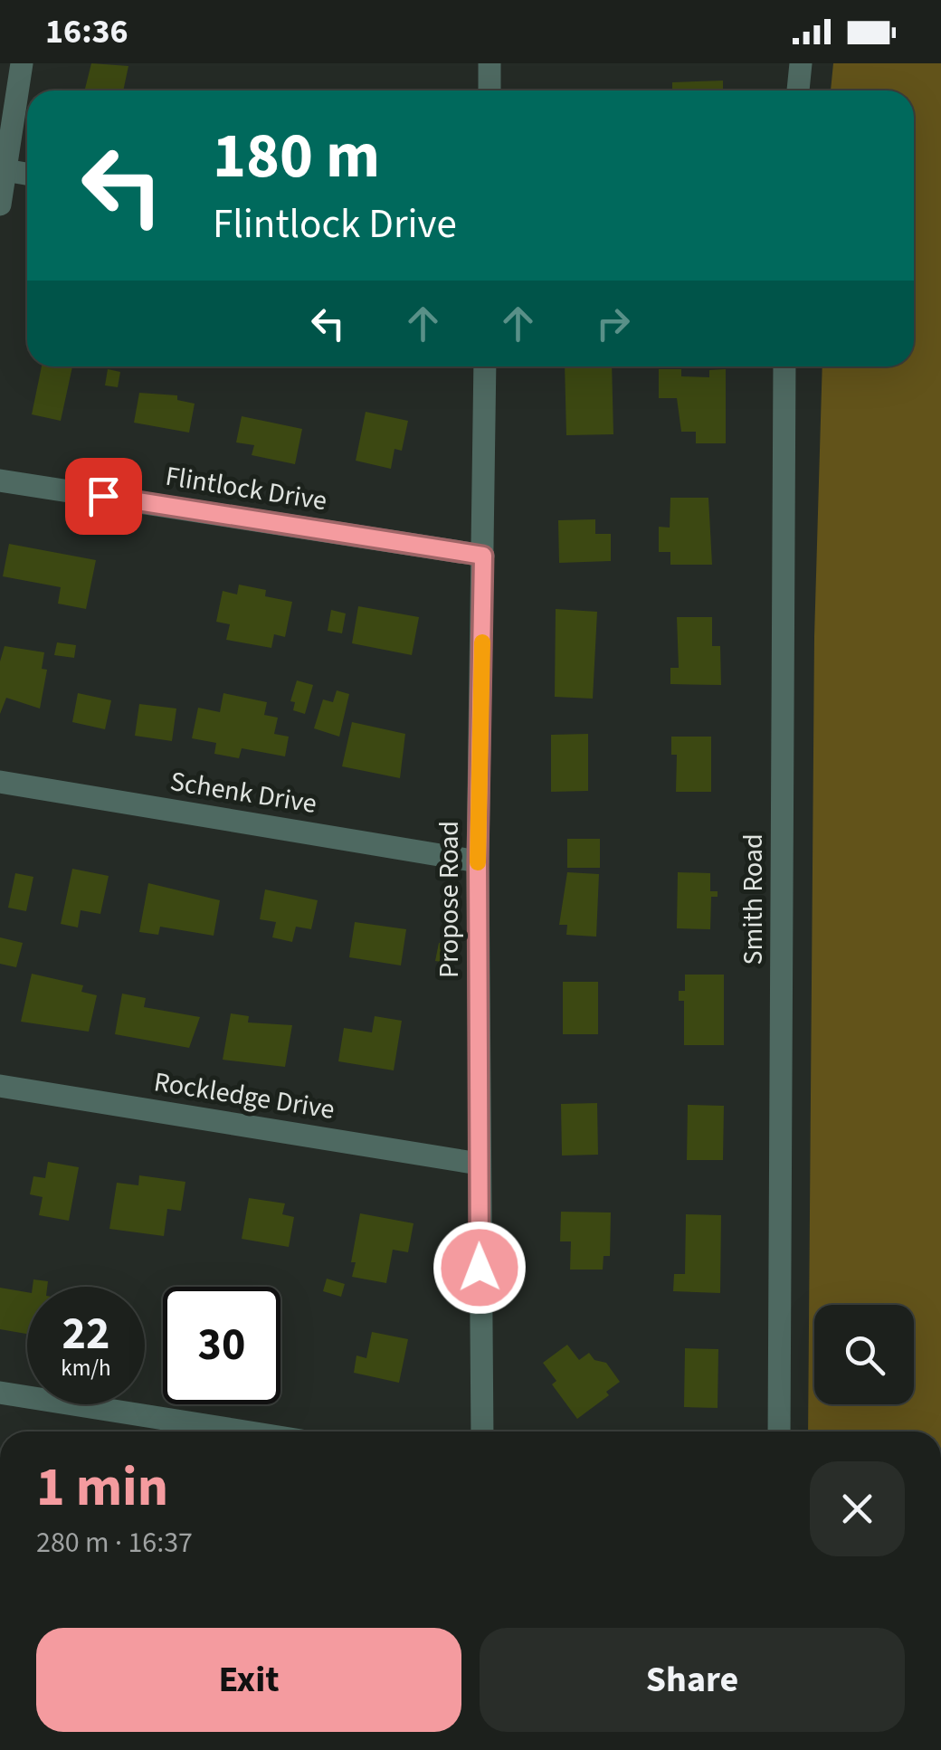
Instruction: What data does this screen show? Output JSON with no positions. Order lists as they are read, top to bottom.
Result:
{
  "streets": {
    "street": [
      "Flintlock Drive",
      "Schenk Drive",
      "Propose Road",
      "Smith Road",
      "Rockledge Drive"
    ]
  },
  "crossings": [
    ["Flintlock Drive", "Propose Road"],
    ["Schenk Drive", "Propose Road"],
    ["Propose Road", "Rockledge Drive"]
  ],
  "page": {
    "status": "16:36",
    "turn": ["180 m", "Flintlock Drive"],
    "speed": "22 km/h",
    "limit": "30",
    "heading": ["1 min", "280 m · 16:37"],
    "buttons": ["Exit", "Share"]
  }
}
